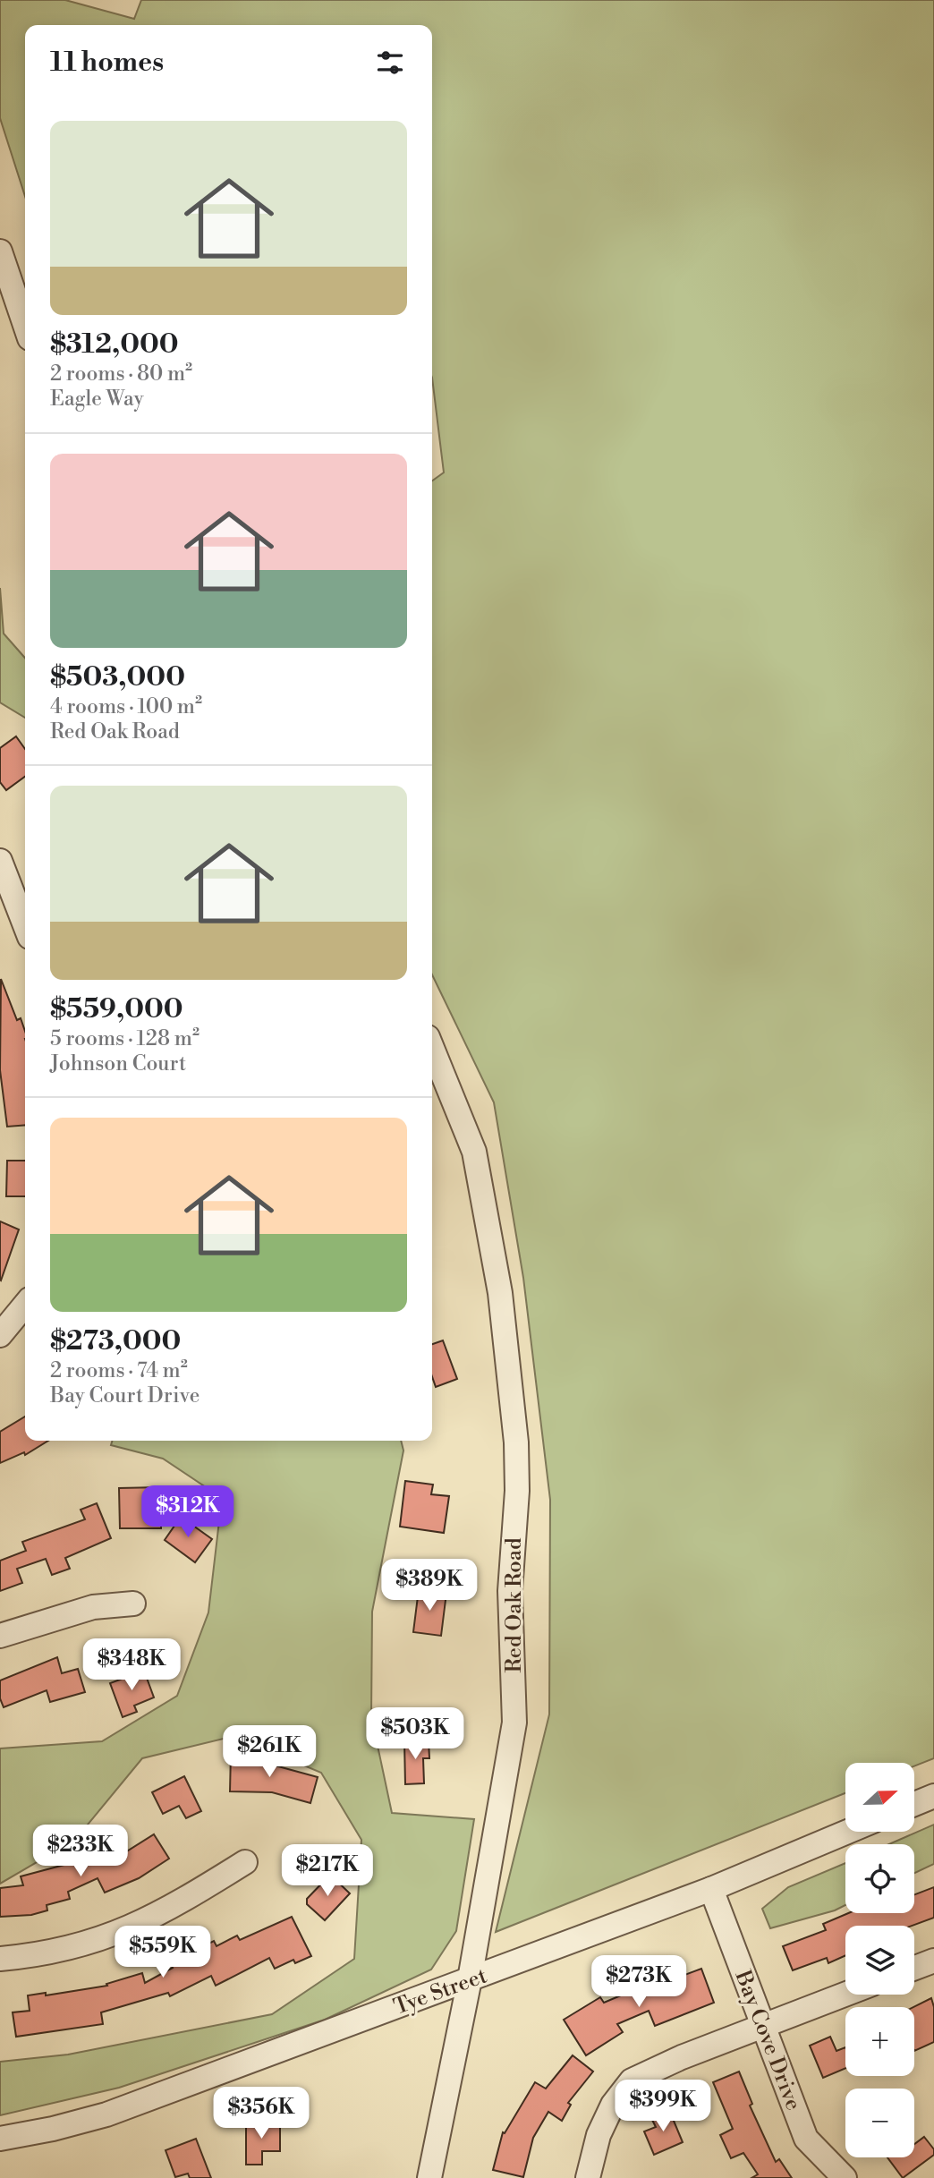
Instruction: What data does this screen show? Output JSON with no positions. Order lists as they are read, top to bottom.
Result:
{
  "streets": {
    "street": ["Red Oak Road", "Tye Street", "Bay Cove Drive"]
  },
  "crossings": [
    ["Red Oak Road", "Tye Street"],
    ["Tye Street", "Bay Cove Drive"]
  ],
  "north": "right",
  "page": {
    "heading": "11 homes",
    "list": [
      {
        "name": "$312,000",
        "note": "2 rooms · 80 m² · Eagle Way"
      },
      {
        "name": "$503,000",
        "note": "4 rooms · 100 m² · Red Oak Road"
      },
      {
        "name": "$559,000",
        "note": "5 rooms · 128 m² · Johnson Court"
      },
      {
        "name": "$273,000",
        "note": "2 rooms · 74 m² · Bay Court Drive"
      }
    ],
    "price": [
      "$312K",
      "$389K",
      "$348K",
      "$503K",
      "$261K",
      "$233K",
      "$217K",
      "$559K",
      "$273K",
      "$399K",
      "$356K"
    ],
    "map_buttons": ["+", "−"]
  }
}
